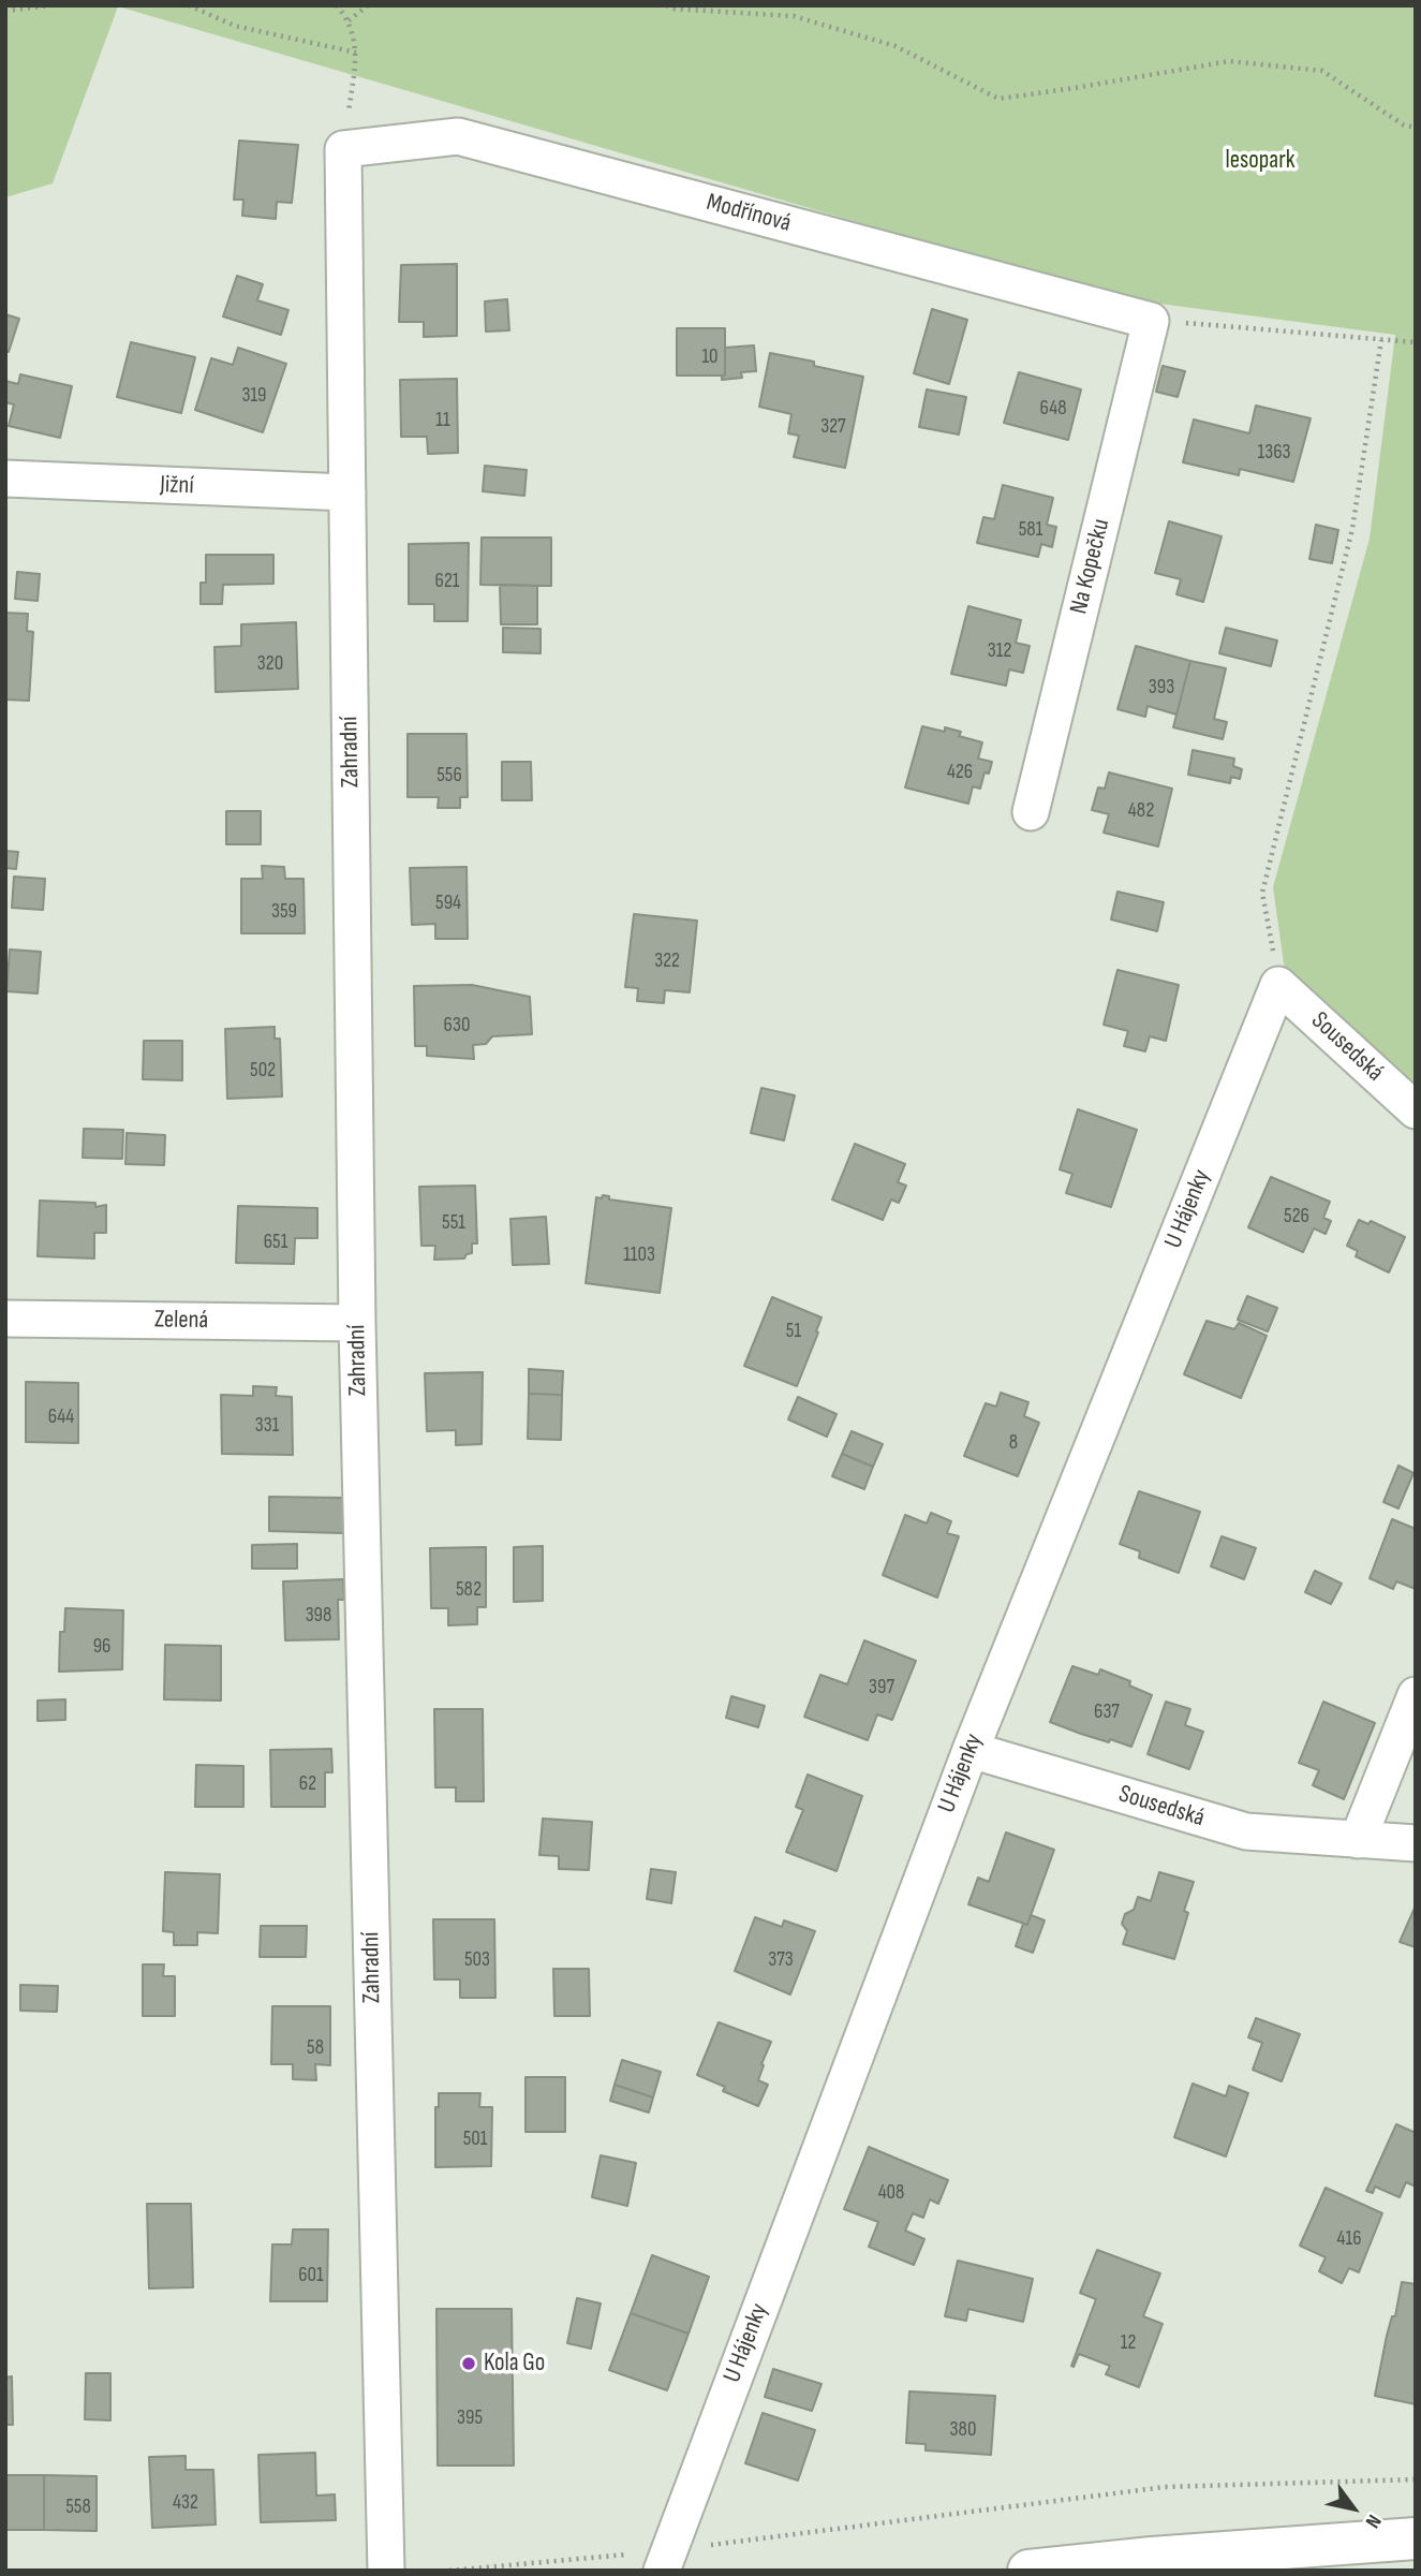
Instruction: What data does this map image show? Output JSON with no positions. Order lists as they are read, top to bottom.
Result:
{
  "streets": {
    "street": [
      "Modřínová",
      "Jižní",
      "Na Kopečku",
      "Zahradní",
      "Sousedská",
      "U Hájenky",
      "Zelená"
    ]
  },
  "crossings": [
    ["Modřínová", "Na Kopečku"],
    ["Modřínová", "Zahradní"],
    ["Jižní", "Zahradní"],
    ["Zahradní", "Zelená"],
    ["Sousedská", "U Hájenky"]
  ],
  "parks": ["lesopark"],
  "places": ["Kola Go"],
  "house_numbers": [
    "10",
    "319",
    "648",
    "11",
    "327",
    "1363",
    "581",
    "621",
    "312",
    "320",
    "393",
    "426",
    "556",
    "482",
    "594",
    "359",
    "322",
    "630",
    "502",
    "526",
    "551",
    "651",
    "1103",
    "51",
    "644",
    "331",
    "8",
    "582",
    "398",
    "96",
    "397",
    "637",
    "62",
    "503",
    "373",
    "58",
    "501",
    "408",
    "416",
    "601",
    "12",
    "395",
    "380",
    "432",
    "558"
  ],
  "north": "bottom right"
}
